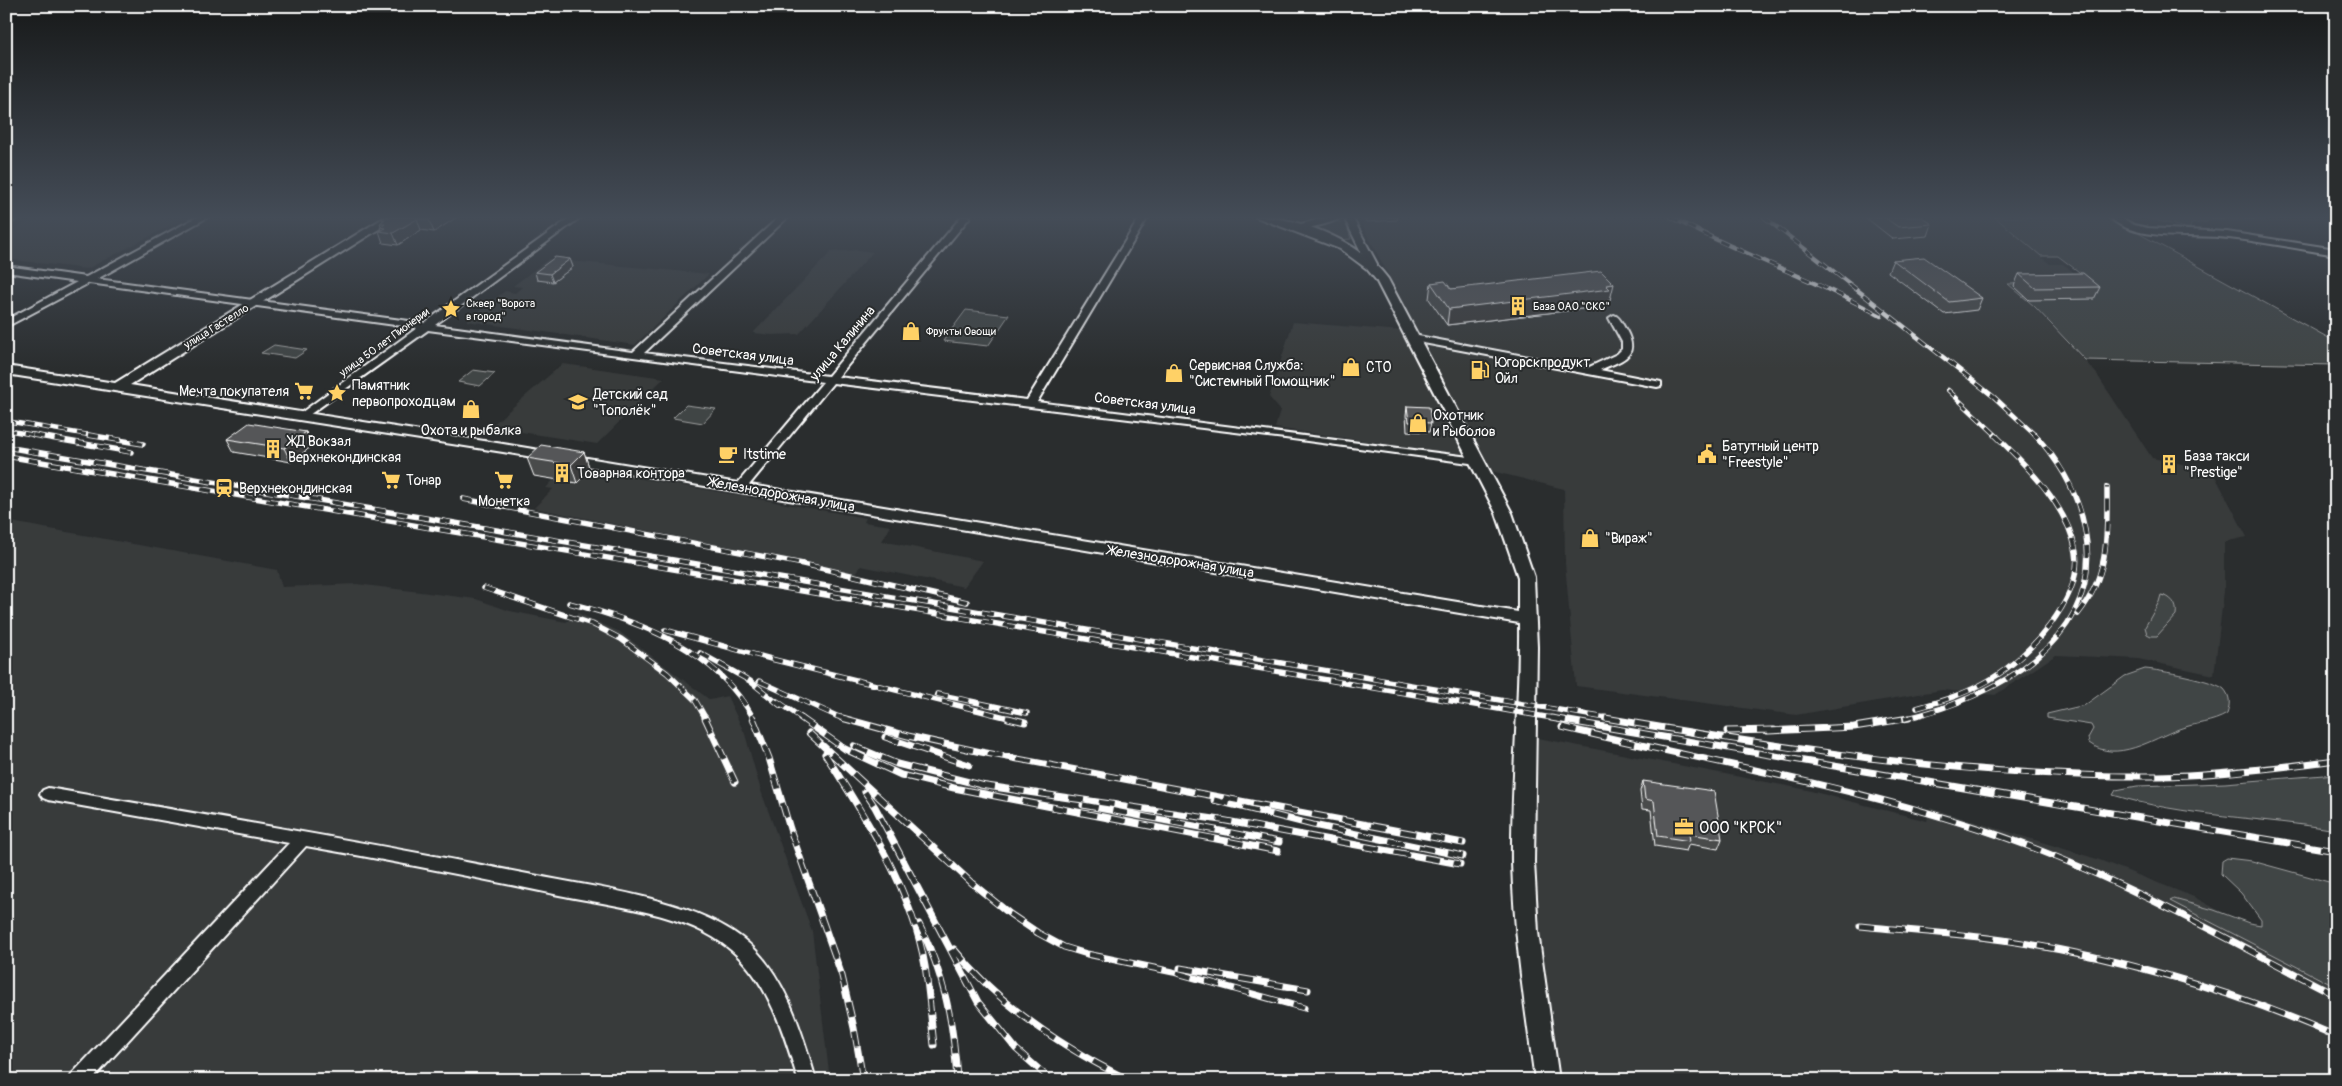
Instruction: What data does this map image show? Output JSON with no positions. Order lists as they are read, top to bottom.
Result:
{
  "streets": {
    "main road": ["улица Гастелло", "Железнодорожная улица"],
    "street": ["улица 50 лет Пионерии", "улица Калинина", "Советская улица"]
  },
  "crossings": [
    ["улица Гастелло", "Советская улица"],
    ["улица Гастелло", "Железнодорожная улица"],
    ["улица 50 лет Пионерии", "Советская улица"],
    ["улица 50 лет Пионерии", "Железнодорожная улица"],
    ["улица Калинина", "Советская улица"],
    ["улица Калинина", "Железнодорожная улица"]
  ],
  "places": {
    "building": [
      "База ОАО \"СКС\"",
      "ЖД Вокзал Верхнекондинская",
      "База такси \"Prestige\"",
      "Товарная контора"
    ],
    "place": ["Сквер \"Ворота в город\"", "Памятник первопроходцам"],
    "shop": [
      "Фрукты Овощи",
      "СТО",
      "Сервисная Служба: \"Системный Помощник\"",
      "Охота и рыбалка",
      "Охотник и Рыболов",
      "\"Вираж\""
    ],
    "fuel station": ["Югорскпродукт Ойл"],
    "supermarket": ["Мечта покупателя", "Тонар", "Монетка"],
    "school or university": ["Детский сад \"Тополёк\""],
    "cafe": ["Itstime"],
    "public building": ["Батутный центр \"Freestyle\""],
    "station": ["Верхнекондинская"],
    "office": ["ООО \"КРСК\""]
  }
}
